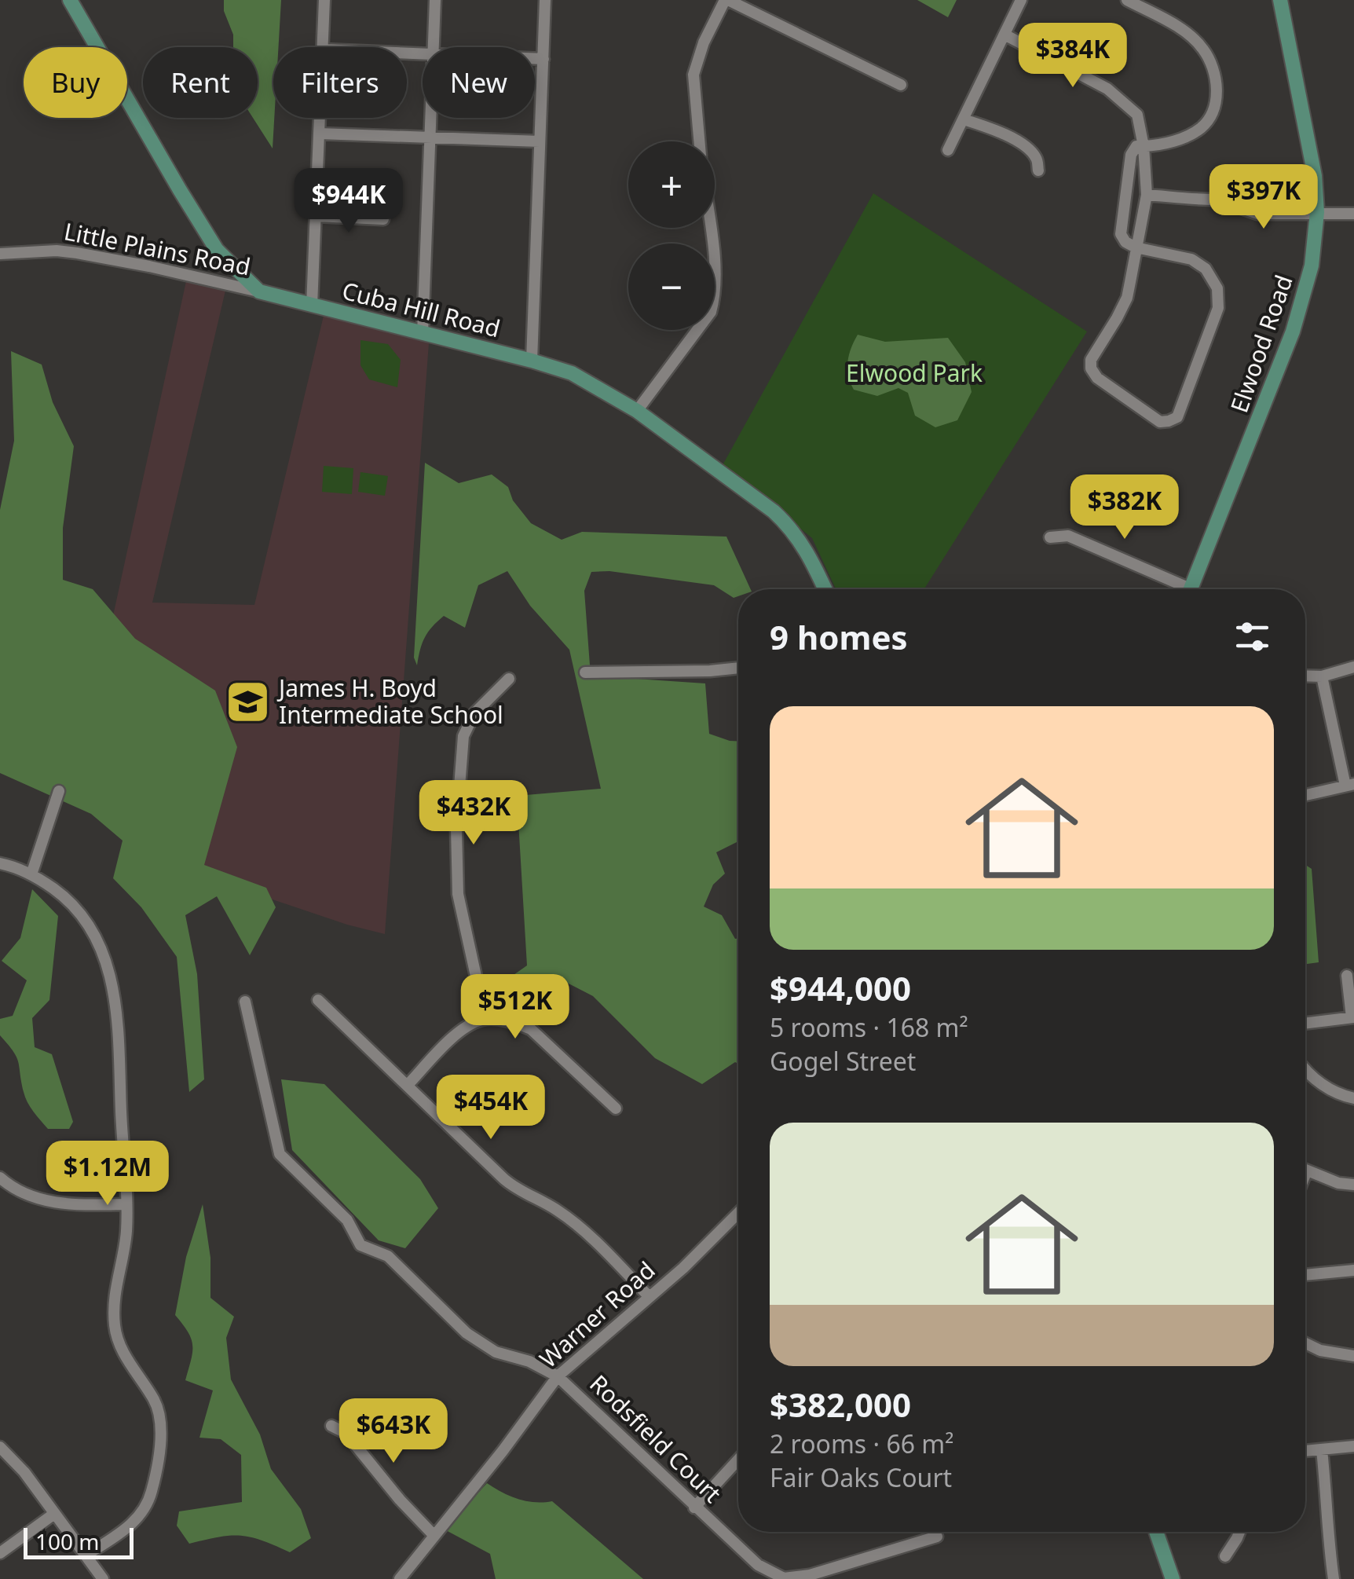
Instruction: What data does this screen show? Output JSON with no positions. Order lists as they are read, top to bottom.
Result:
{
  "streets": {
    "main road": ["Cuba Hill Road", "Elwood Road"],
    "street": ["Little Plains Road", "Warner Road", "Rodsfield Court"]
  },
  "crossings": [
    ["Little Plains Road", "Cuba Hill Road"],
    ["Warner Road", "Rodsfield Court"]
  ],
  "parks": ["Elwood Park"],
  "places": {
    "school or university": ["James H. Boyd Intermediate School"]
  },
  "scale_bar": "100 m",
  "page": {
    "price": [
      "$384K",
      "$397K",
      "$944K",
      "$382K",
      "$432K",
      "$512K",
      "$454K",
      "$1.12M",
      "$643K"
    ],
    "chip": [
      "Buy",
      "Rent",
      "Filters",
      "New"
    ],
    "map_buttons": ["+", "−"],
    "heading": "9 homes",
    "list": [
      {
        "name": "$944,000",
        "note": "5 rooms · 168 m² · Gogel Street"
      },
      {
        "name": "$382,000",
        "note": "2 rooms · 66 m² · Fair Oaks Court"
      }
    ],
    "scale": "100 m"
  }
}
